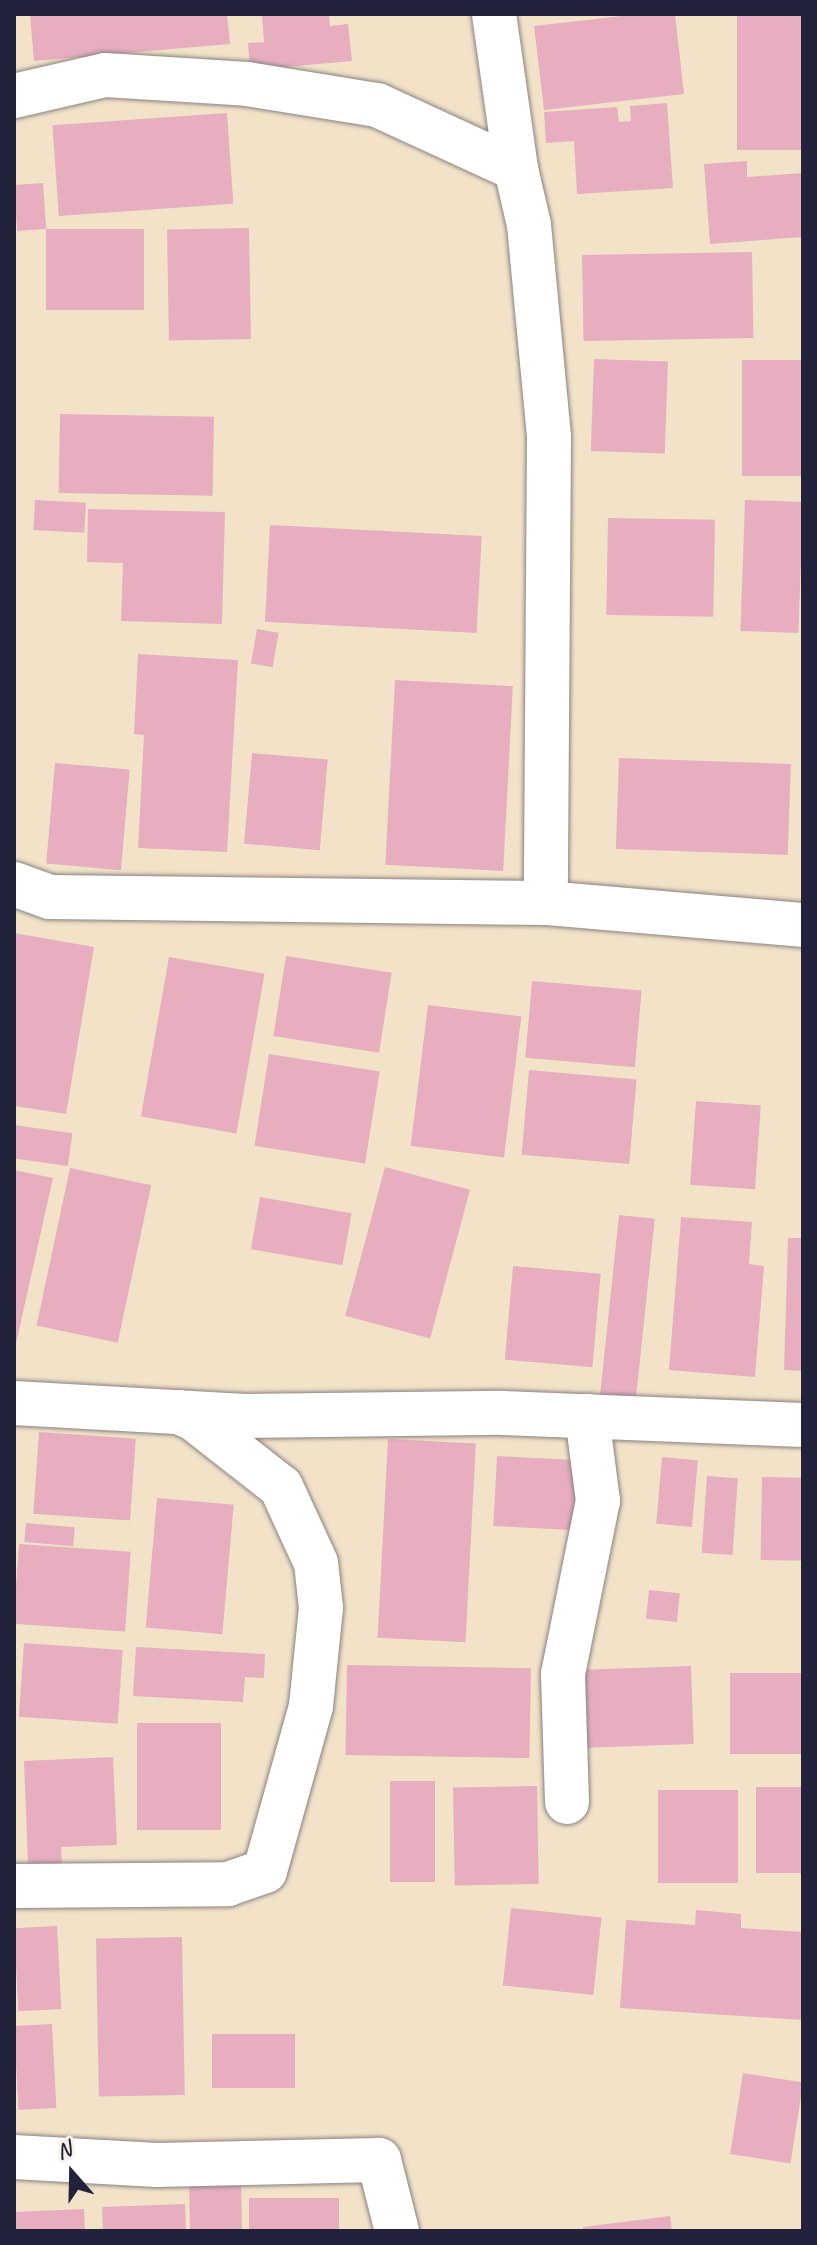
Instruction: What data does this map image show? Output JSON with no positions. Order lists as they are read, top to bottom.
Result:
{
  "north": "top"
}
